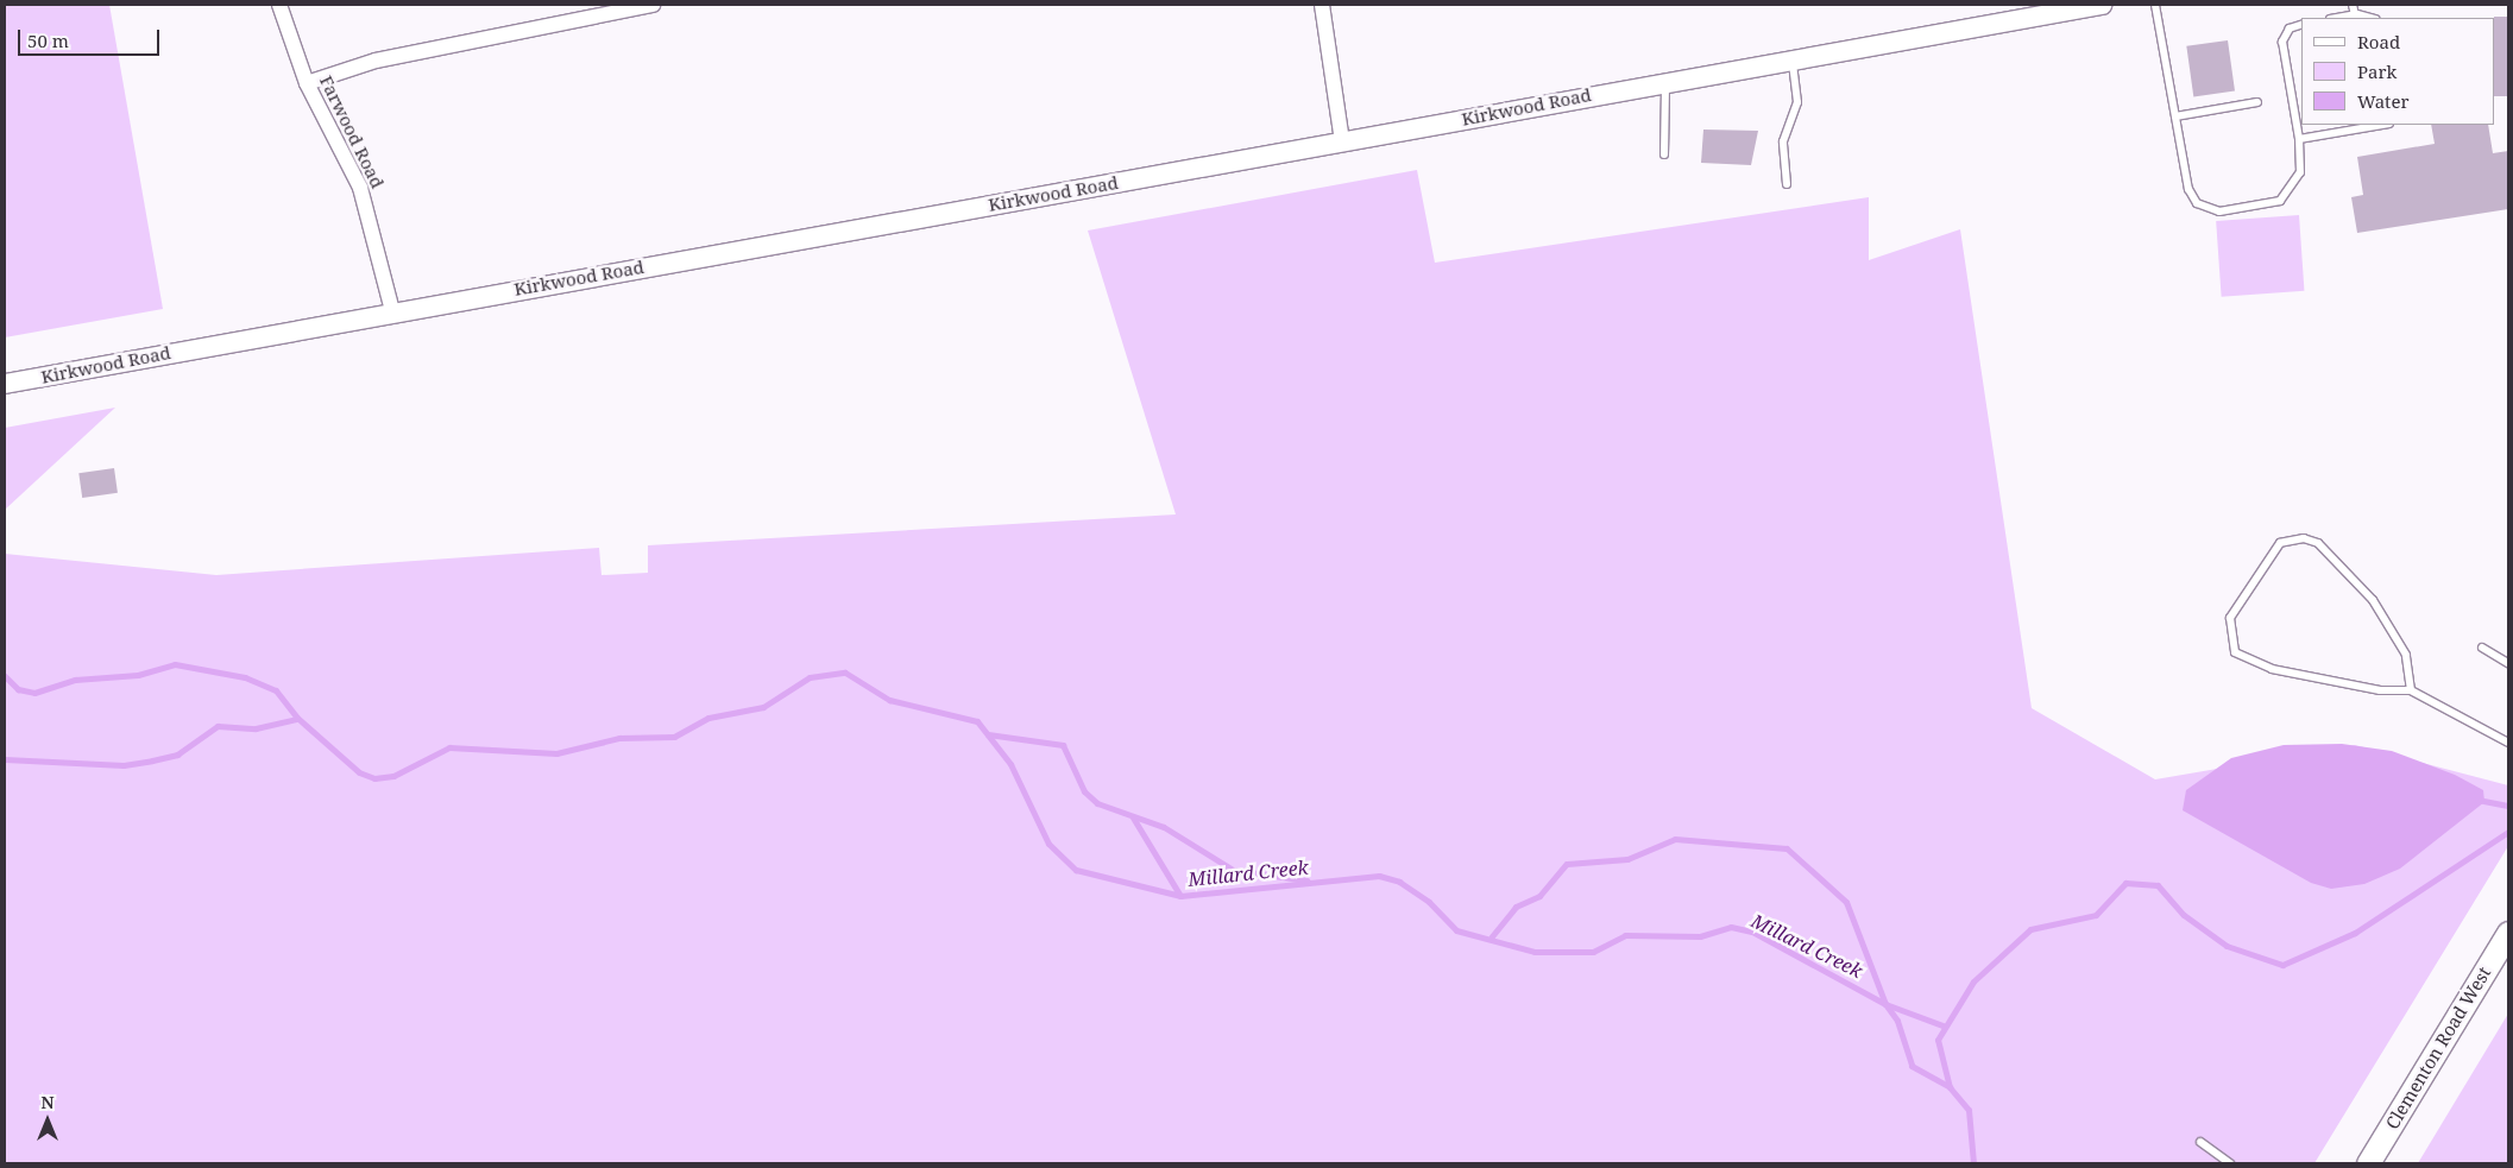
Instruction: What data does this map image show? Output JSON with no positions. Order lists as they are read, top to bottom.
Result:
{
  "streets": {
    "main road": ["Clementon Road West"],
    "street": ["Kirkwood Road", "Farwood Road"]
  },
  "crossings": [
    ["Kirkwood Road", "Farwood Road"]
  ],
  "water": ["Millard Creek"],
  "legend": ["Road", "Park", "Water"],
  "scale_bar": "50 m",
  "north": "top"
}
